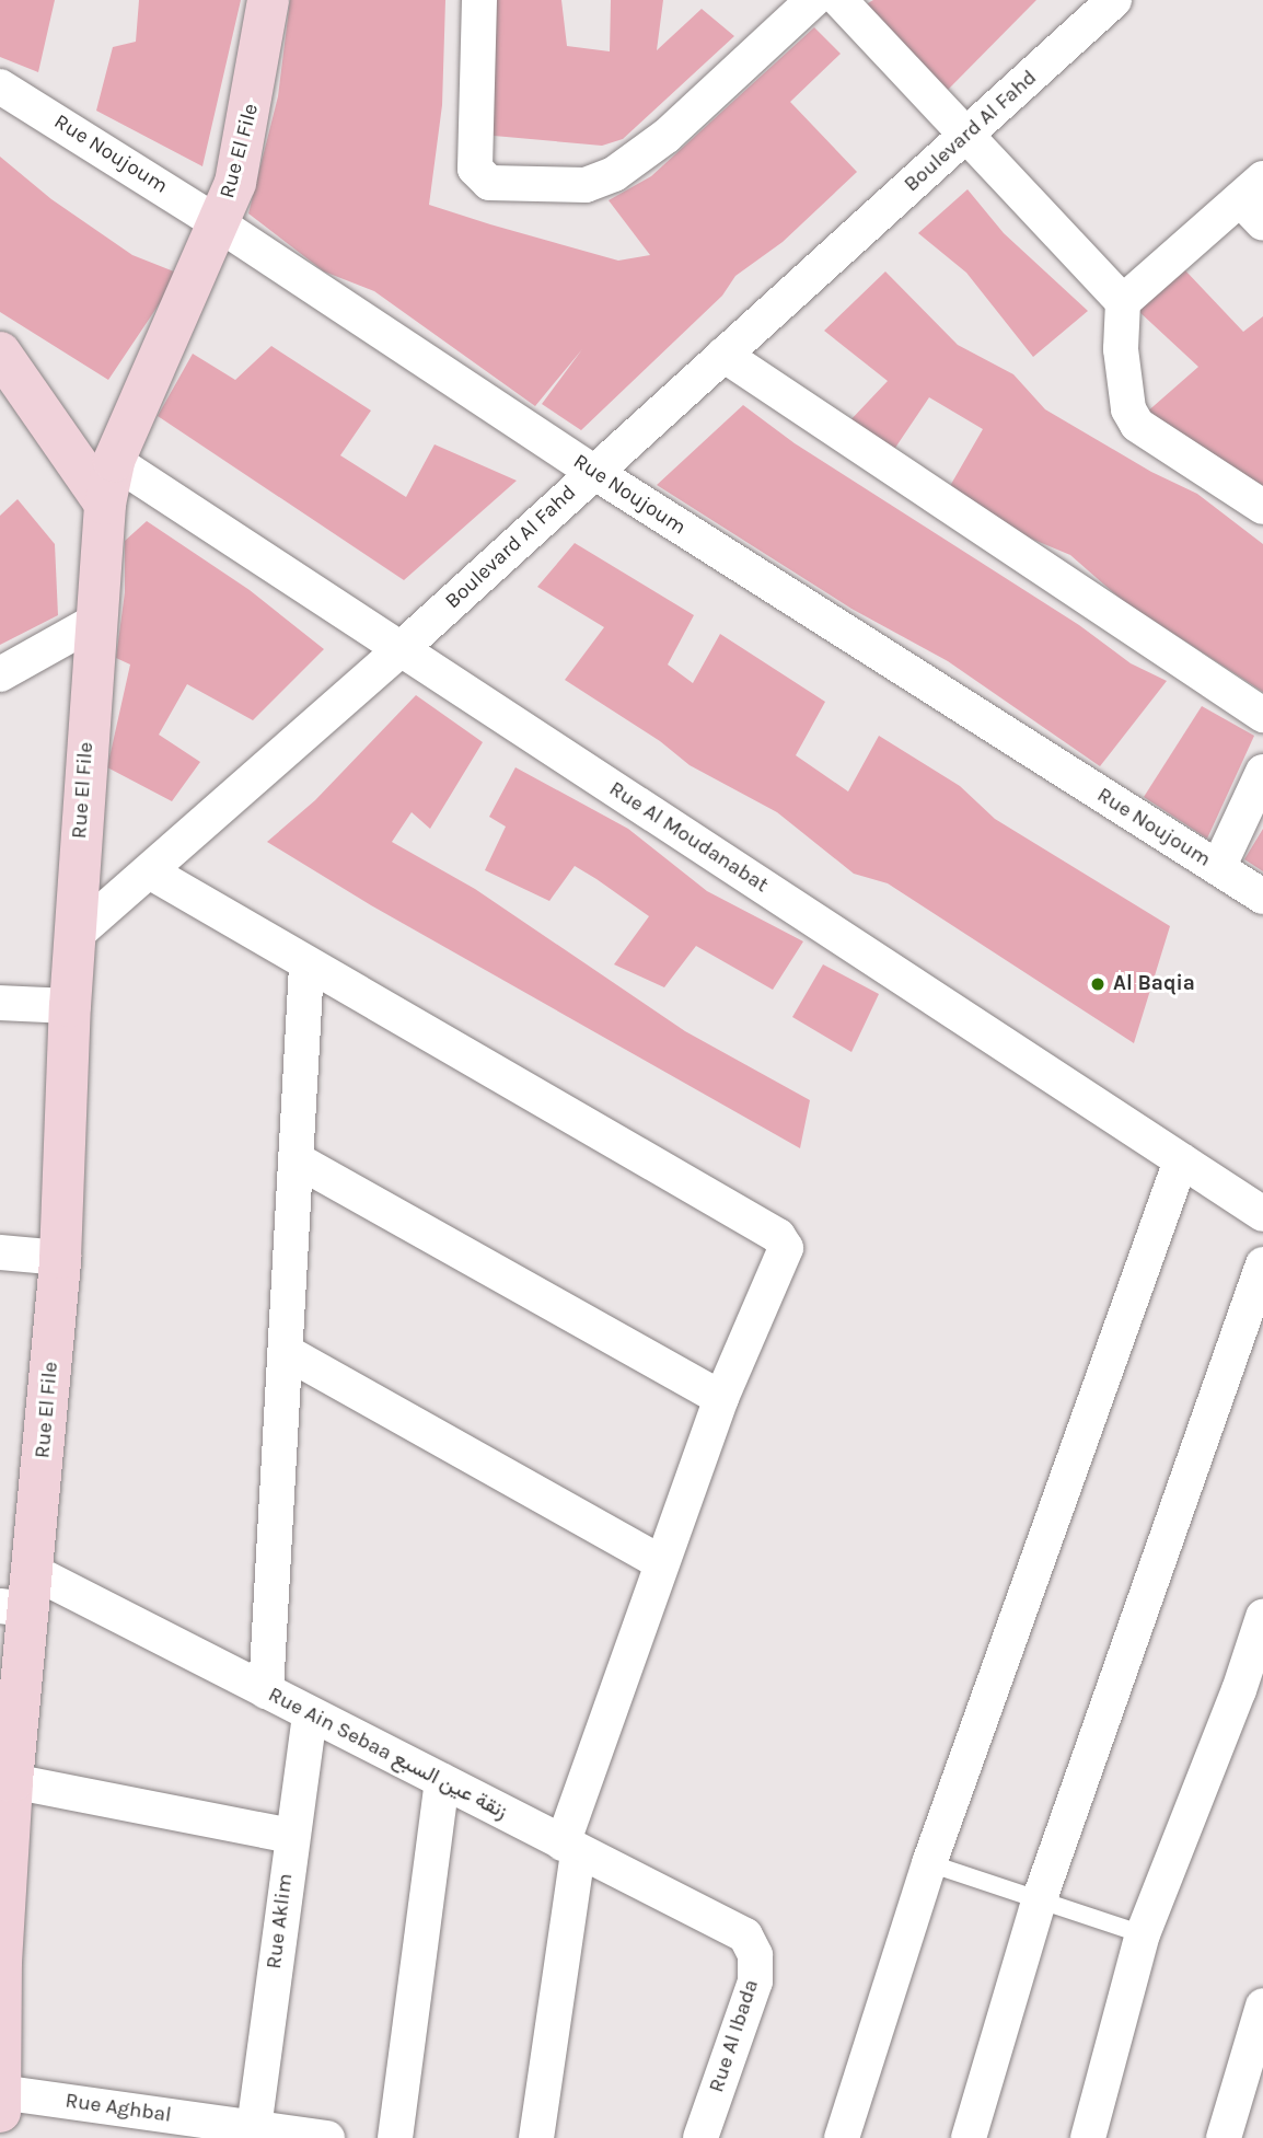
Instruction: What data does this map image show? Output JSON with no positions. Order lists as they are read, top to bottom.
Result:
{
  "streets": {
    "street": [
      "Boulevard Al Fahd",
      "Rue El File",
      "Rue Noujoum",
      "Rue Al Moudanabat",
      "Rue Ain Sebaa زنقة عين السبع",
      "Rue Aklim",
      "Rue Al Ibada",
      "Rue Aghbal"
    ]
  },
  "crossings": [
    ["Boulevard Al Fahd", "Rue El File"],
    ["Boulevard Al Fahd", "Rue Noujoum"],
    ["Boulevard Al Fahd", "Rue Al Moudanabat"],
    ["Rue El File", "Rue Noujoum"],
    ["Rue El File", "Rue Al Moudanabat"],
    ["Rue El File", "Rue Ain Sebaa زنقة عين السبع"],
    ["Rue El File", "Rue Aghbal"],
    ["Rue Ain Sebaa زنقة عين السبع", "Rue Aklim"],
    ["Rue Ain Sebaa زنقة عين السبع", "Rue Al Ibada"],
    ["Rue Aklim", "Rue Aghbal"]
  ],
  "places": ["Al Baqia"]
}
